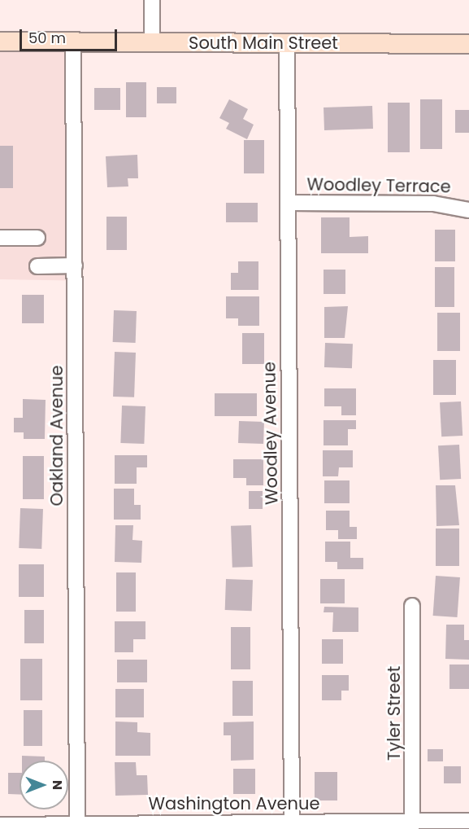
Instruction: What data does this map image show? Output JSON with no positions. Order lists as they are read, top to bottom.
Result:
{
  "streets": {
    "main road": ["South Main Street"],
    "street": [
      "Woodley Terrace",
      "Woodley Avenue",
      "Oakland Avenue",
      "Tyler Street",
      "Washington Avenue"
    ]
  },
  "crossings": [
    ["South Main Street", "Woodley Avenue"],
    ["South Main Street", "Oakland Avenue"],
    ["Woodley Terrace", "Woodley Avenue"],
    ["Woodley Avenue", "Washington Avenue"],
    ["Oakland Avenue", "Washington Avenue"],
    ["Tyler Street", "Washington Avenue"]
  ],
  "scale_bar": "50 m",
  "north": "right"
}
